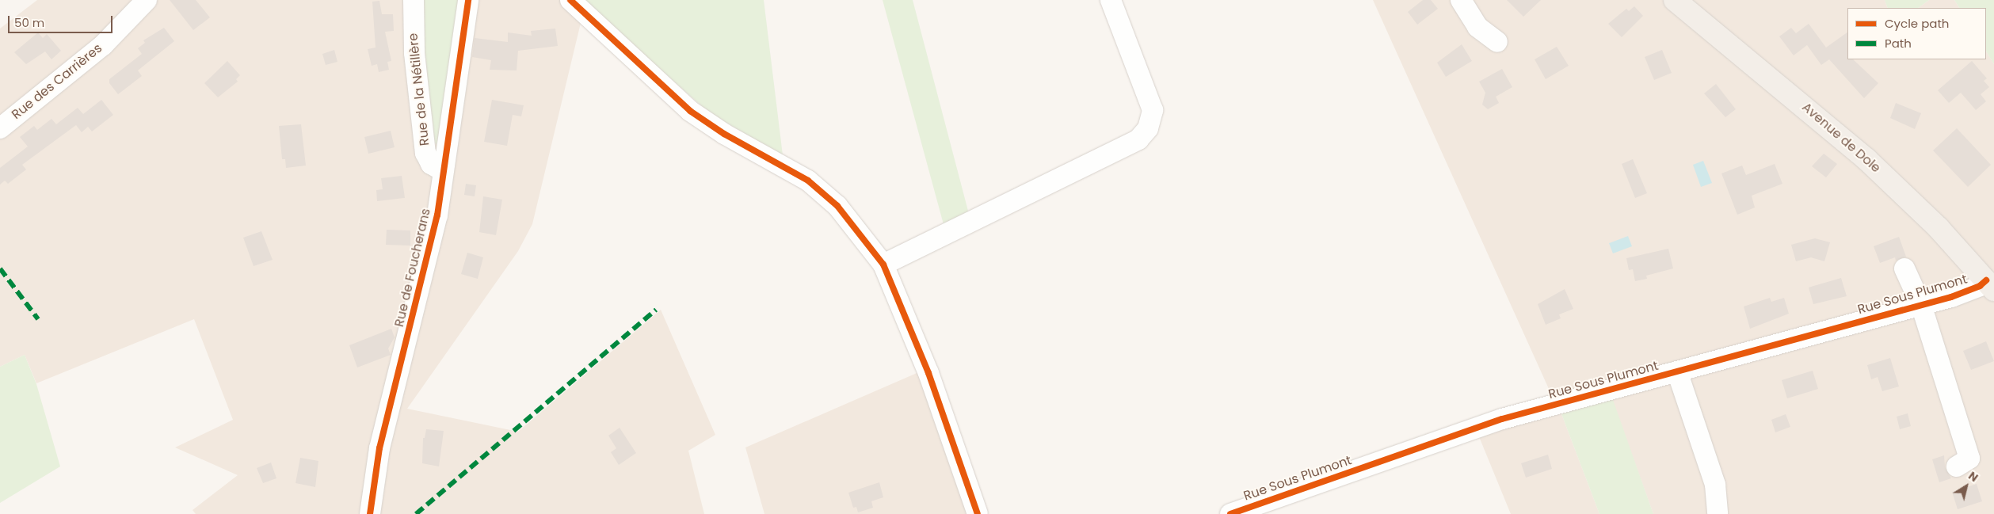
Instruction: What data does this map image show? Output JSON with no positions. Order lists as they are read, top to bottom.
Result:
{
  "streets": {
    "main road": ["Avenue de Dole"],
    "street": [
      "Rue des Carrières",
      "Rue de la Nétillère",
      "Rue de Foucherans",
      "Rue Sous Plumont"
    ]
  },
  "crossings": [
    ["Rue de la Nétillère", "Rue de Foucherans"],
    ["Avenue de Dole", "Rue Sous Plumont"]
  ],
  "legend": ["Cycle path", "Path"],
  "scale_bar": "50 m",
  "north": "top right"
}
